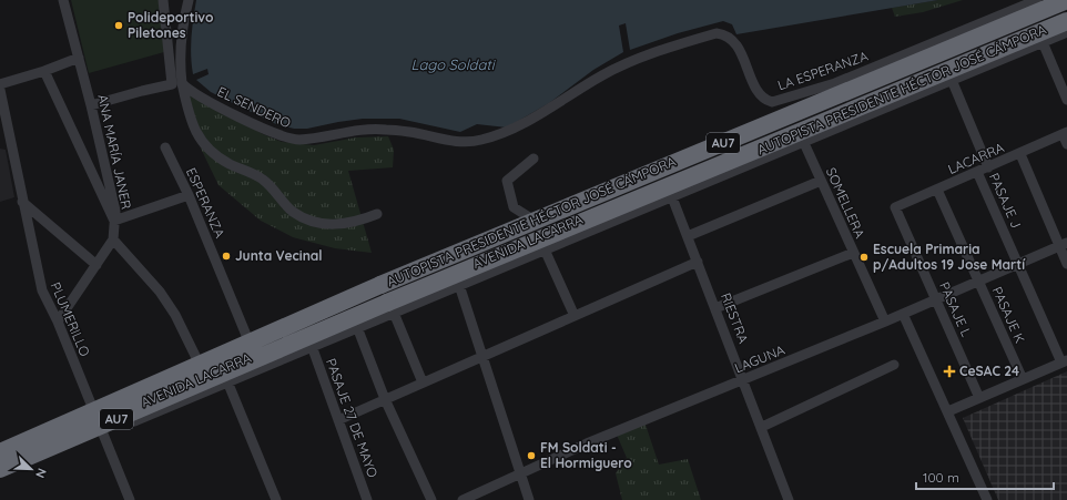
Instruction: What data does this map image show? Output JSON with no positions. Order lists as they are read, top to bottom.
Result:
{
  "streets": {
    "highway": ["AUTOPISTA PRESIDENTE HÉCTOR JOSÉ CÁMPORA", "AU7"],
    "street": [
      "LA ESPERANZA",
      "EL SENDERO",
      "ANA MARÍA JANER",
      "LACARRA",
      "PASAJE J",
      "ESPERANZA",
      "SOMELLERA",
      "AVENIDA LACARRA",
      "PASAJE L",
      "PASAJE K",
      "RIESTRA",
      "PLUMERILLO",
      "LAGUNA",
      "PASAJE 27 DE MAYO"
    ]
  },
  "crossings": [
    ["LA ESPERANZA", "EL SENDERO"],
    ["AUTOPISTA PRESIDENTE HÉCTOR JOSÉ CÁMPORA", "AVENIDA LACARRA"],
    ["LACARRA", "PASAJE J"],
    ["LACARRA", "PASAJE L"],
    ["LACARRA", "PASAJE K"],
    ["PASAJE J", "LAGUNA"],
    ["ESPERANZA", "AVENIDA LACARRA"],
    ["SOMELLERA", "AVENIDA LACARRA"],
    ["SOMELLERA", "LAGUNA"],
    ["AVENIDA LACARRA", "RIESTRA"],
    ["AVENIDA LACARRA", "PLUMERILLO"],
    ["AVENIDA LACARRA", "PASAJE 27 DE MAYO"],
    ["PASAJE L", "LAGUNA"],
    ["PASAJE K", "LAGUNA"],
    ["RIESTRA", "LAGUNA"]
  ],
  "water": ["Lago Soldati"],
  "places": {
    "other": [
      "Polideportivo Piletones",
      "Junta Vecinal",
      "Escuela Primaria p/Adultos 19 Jose Martí",
      "FM Soldati - El Hormiguero"
    ],
    "health": ["CeSAC 24"]
  },
  "scale_bar": "100 m",
  "north": "bottom right"
}
